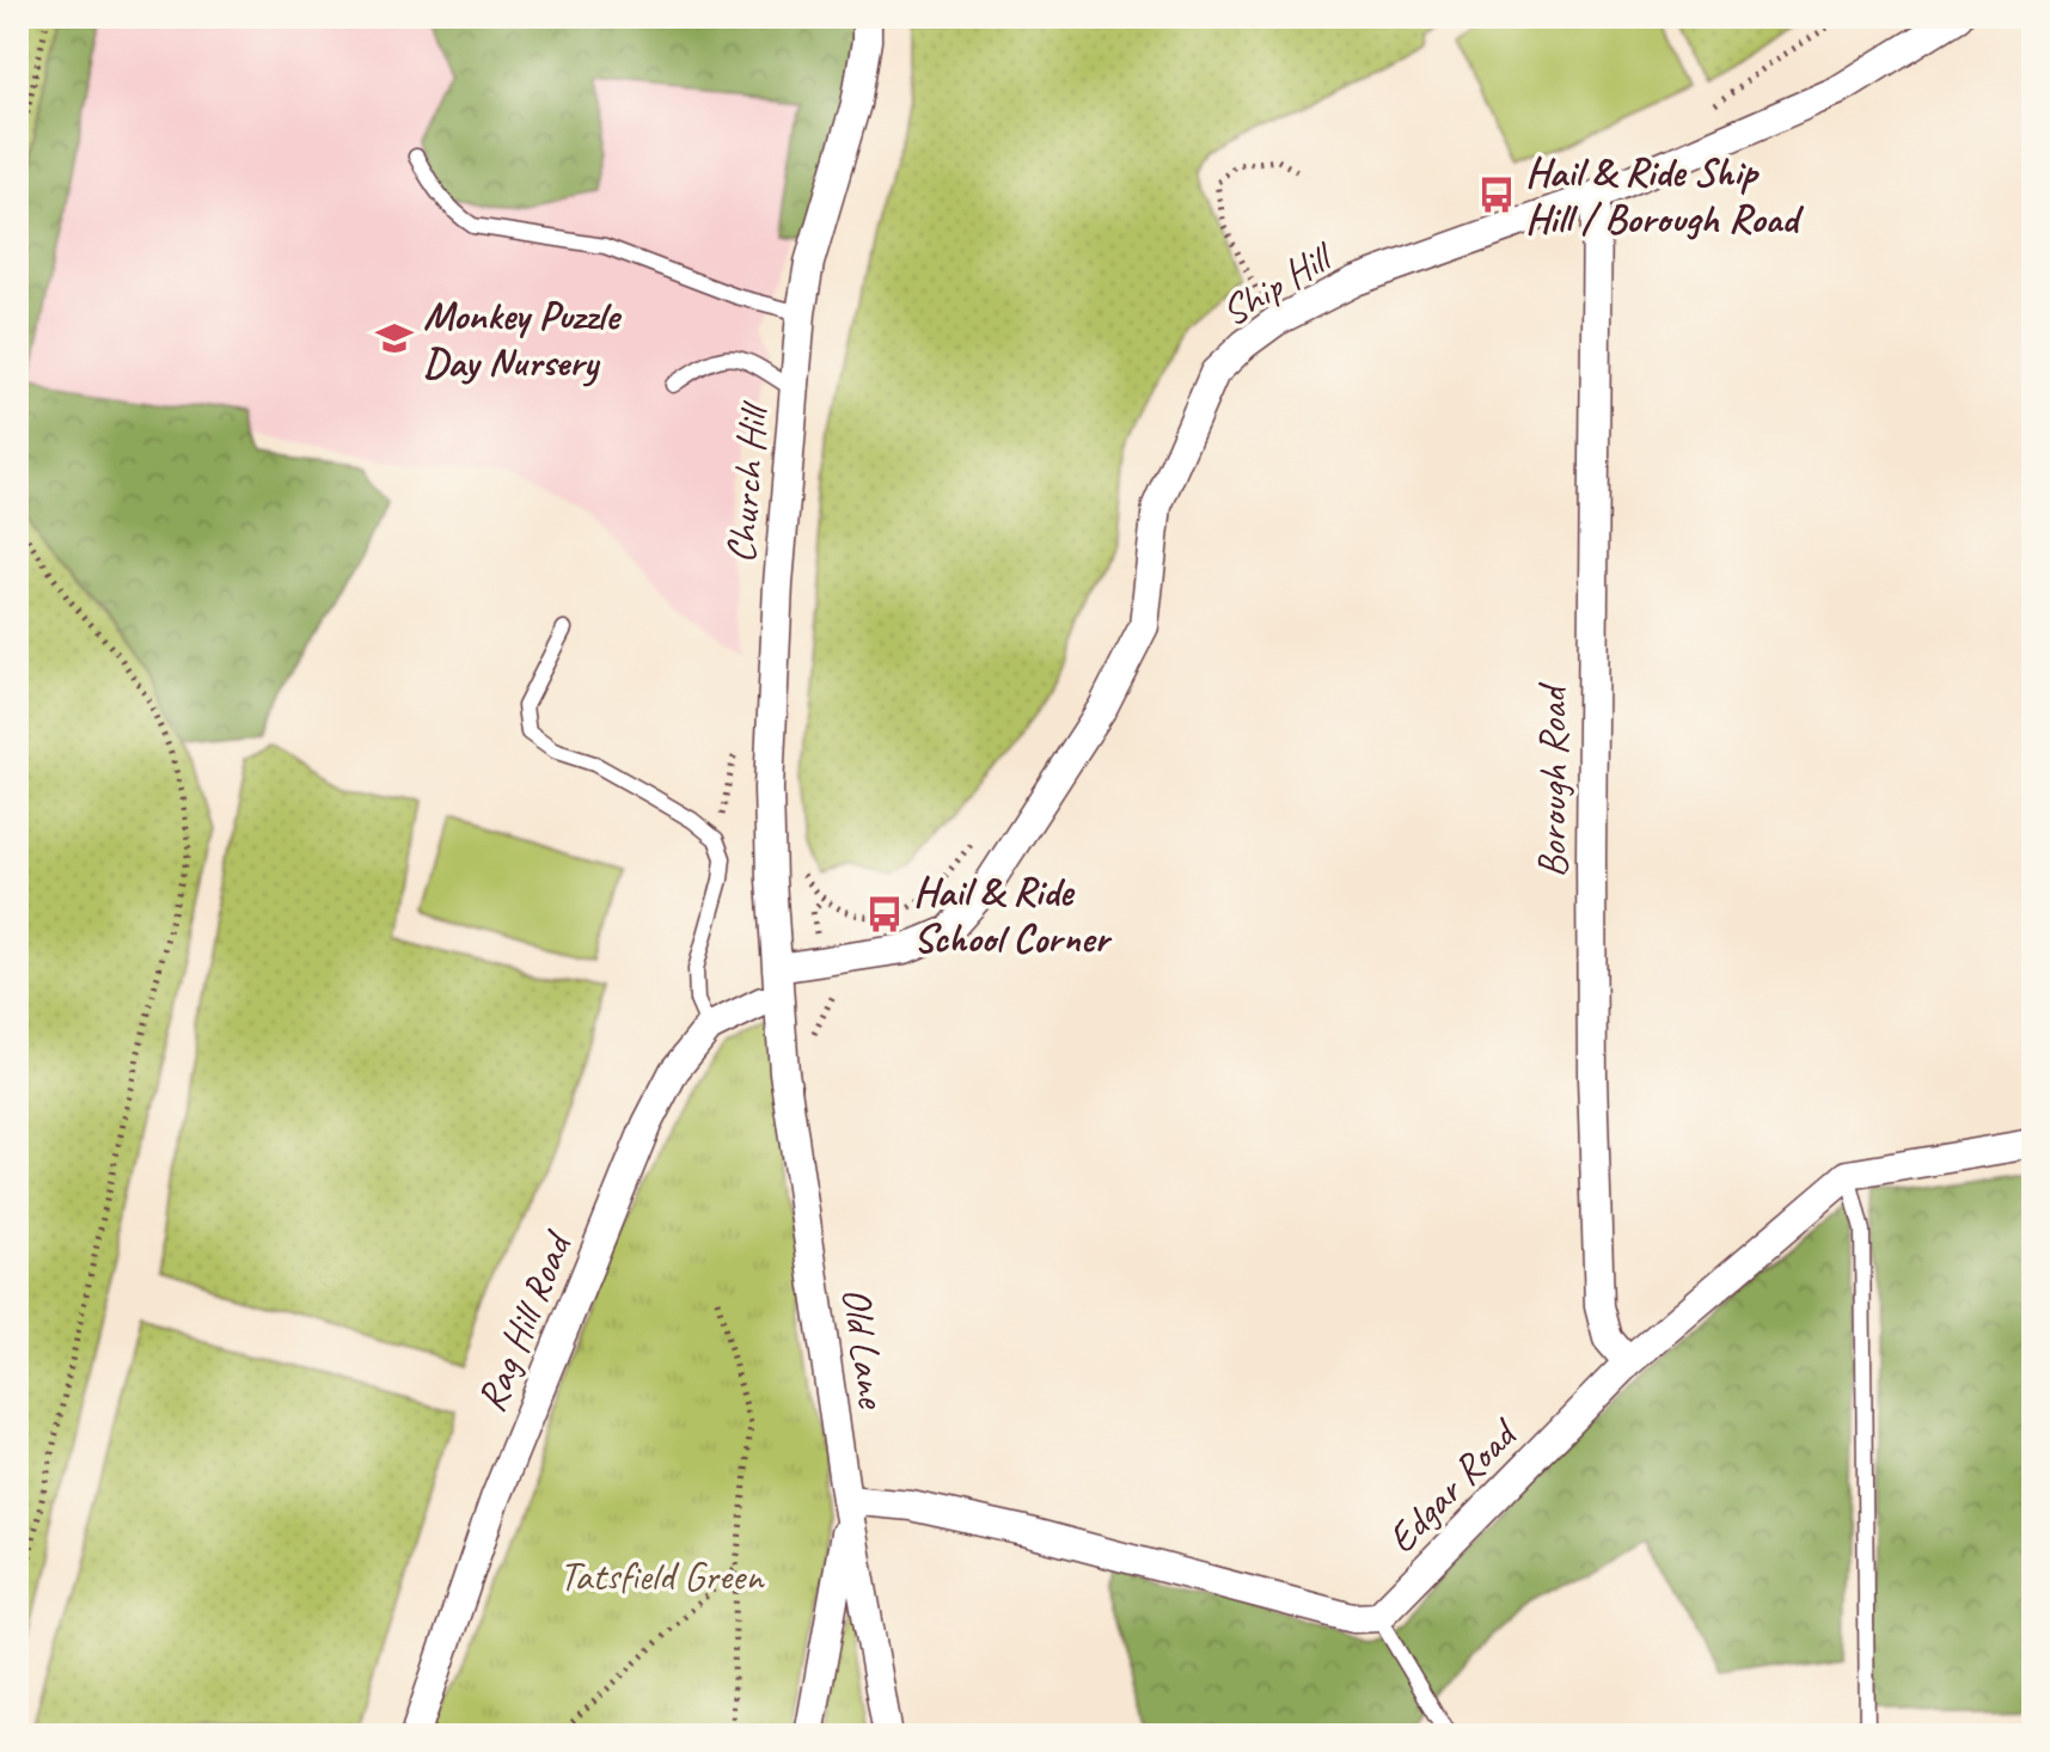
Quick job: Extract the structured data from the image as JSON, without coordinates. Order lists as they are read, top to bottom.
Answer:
{
  "streets": {
    "street": [
      "Ship Hill",
      "Church Hill",
      "Borough Road",
      "Rag Hill Road",
      "Old Lane",
      "Edgar Road"
    ]
  },
  "crossings": [
    ["Ship Hill", "Church Hill"],
    ["Ship Hill", "Borough Road"],
    ["Ship Hill", "Old Lane"],
    ["Church Hill", "Old Lane"],
    ["Borough Road", "Edgar Road"],
    ["Rag Hill Road", "Old Lane"]
  ],
  "parks": ["Tatsfield Green"],
  "places": {
    "bus stop": ["Hail & Ride Ship Hill / Borough Road", "Hail & Ride School Corner"],
    "school or university": ["Monkey Puzzle Day Nursery"]
  }
}
